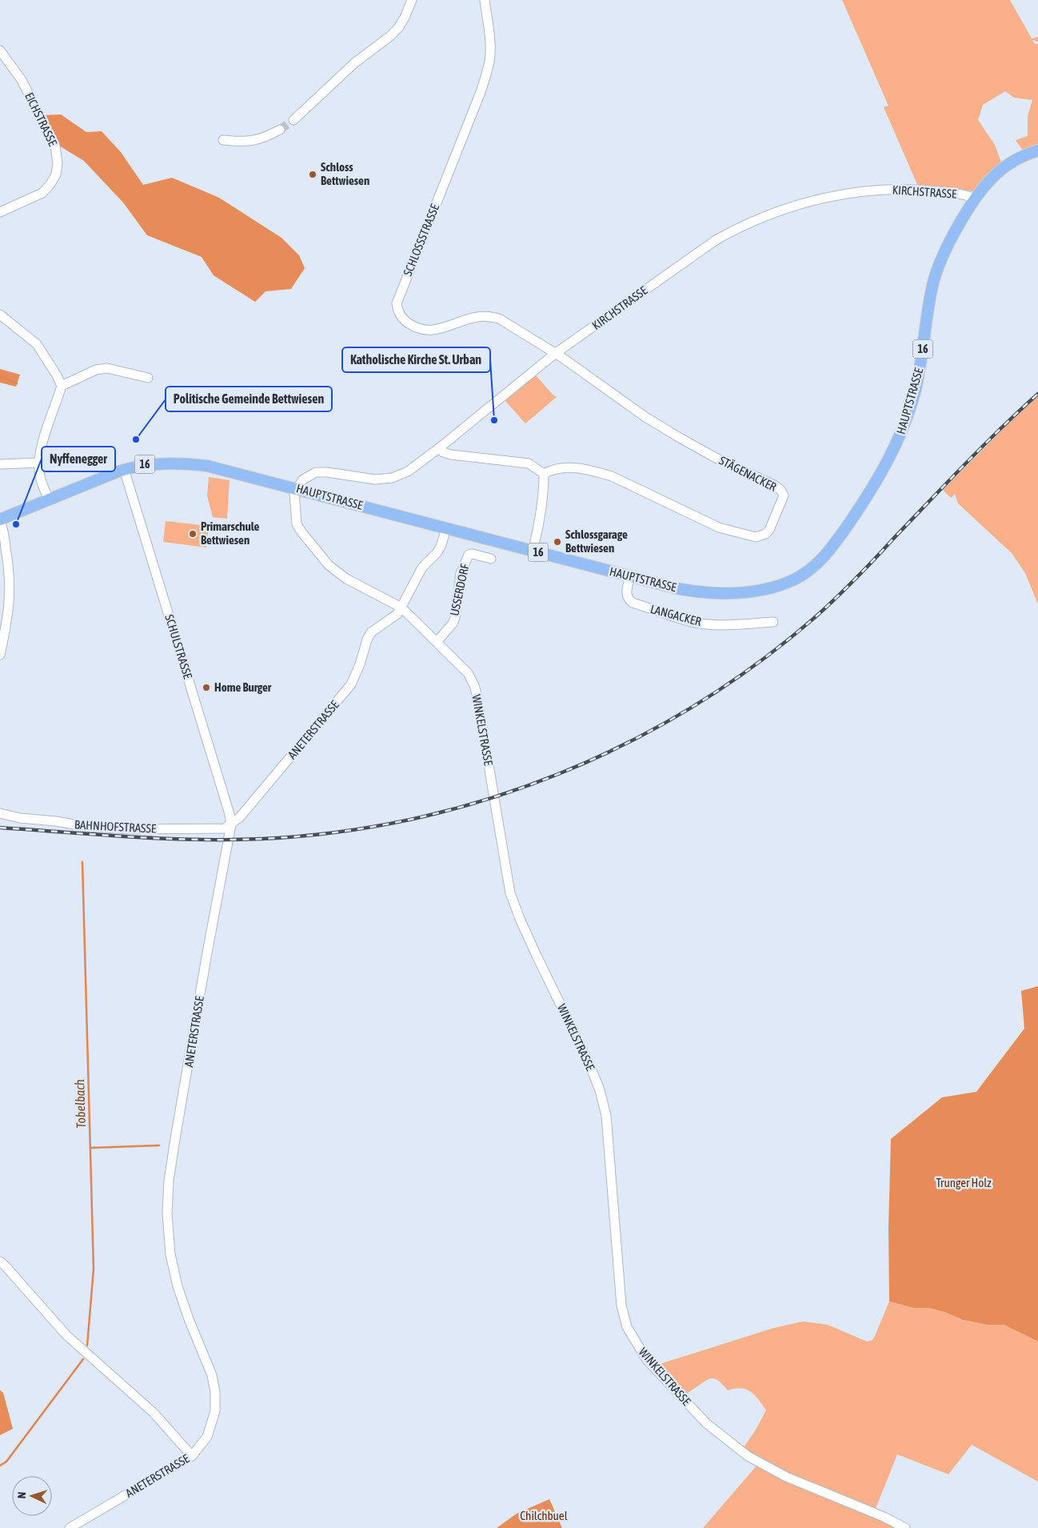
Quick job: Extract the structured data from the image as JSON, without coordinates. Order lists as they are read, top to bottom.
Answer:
{
  "streets": {
    "main road": ["16", "HAUPTSTRASSE"],
    "street": [
      "EICHSTRASSE",
      "KIRCHSTRASSE",
      "SCHLOSSSTRASSE",
      "STÄGENACKER",
      "USSERDORF",
      "LANGACKER",
      "SCHULSTRASSE",
      "ANETERSTRASSE",
      "WINKELSTRASSE",
      "BAHNHOFSTRASSE"
    ]
  },
  "crossings": [
    ["KIRCHSTRASSE", "SCHLOSSSTRASSE"],
    ["KIRCHSTRASSE", "HAUPTSTRASSE"],
    ["KIRCHSTRASSE", "STÄGENACKER"],
    ["KIRCHSTRASSE", "WINKELSTRASSE"],
    ["SCHLOSSSTRASSE", "STÄGENACKER"],
    ["HAUPTSTRASSE", "LANGACKER"],
    ["HAUPTSTRASSE", "SCHULSTRASSE"],
    ["HAUPTSTRASSE", "ANETERSTRASSE"],
    ["HAUPTSTRASSE", "WINKELSTRASSE"],
    ["USSERDORF", "WINKELSTRASSE"],
    ["SCHULSTRASSE", "ANETERSTRASSE"],
    ["SCHULSTRASSE", "BAHNHOFSTRASSE"],
    ["ANETERSTRASSE", "WINKELSTRASSE"],
    ["ANETERSTRASSE", "BAHNHOFSTRASSE"]
  ],
  "water": ["Tobelbach"],
  "parks": ["Trunger Holz", "Chilchbuel"],
  "places": [
    "Schloss Bettwiesen",
    "Katholische Kirche St. Urban",
    "Politische Gemeinde Bettwiesen",
    "Nyffenegger",
    "Primarschule Bettwiesen",
    "Schlossgarage Bettwiesen",
    "Home Burger"
  ],
  "north": "left"
}
